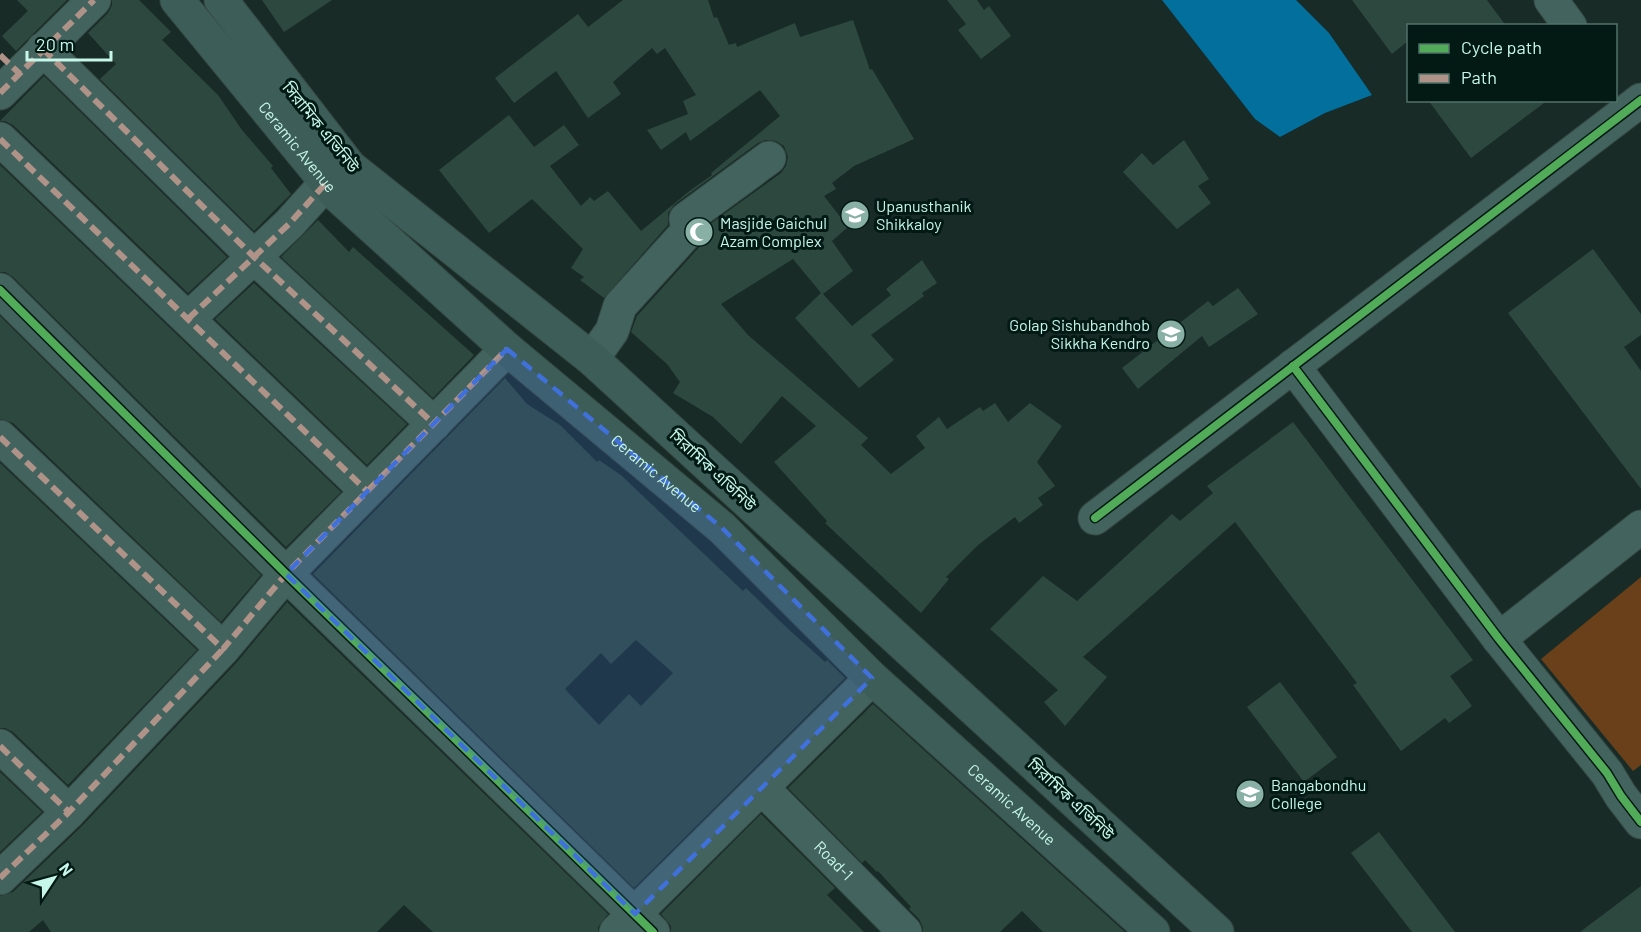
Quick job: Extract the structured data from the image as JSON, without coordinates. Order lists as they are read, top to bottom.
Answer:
{
  "streets": {
    "main road": ["সিরামিক এভিনিউ", "Ceramic Avenue"],
    "street": ["Road-1"]
  },
  "places": {
    "school or university": ["Upanusthanik Shikkaloy", "Golap Sishubandhob Sikkha Kendro", "Bangabondhu College"],
    "mosque": ["Masjide Gaichul Azam Complex"]
  },
  "legend": ["Cycle path", "Path"],
  "scale_bar": "20 m",
  "north": "top right"
}
